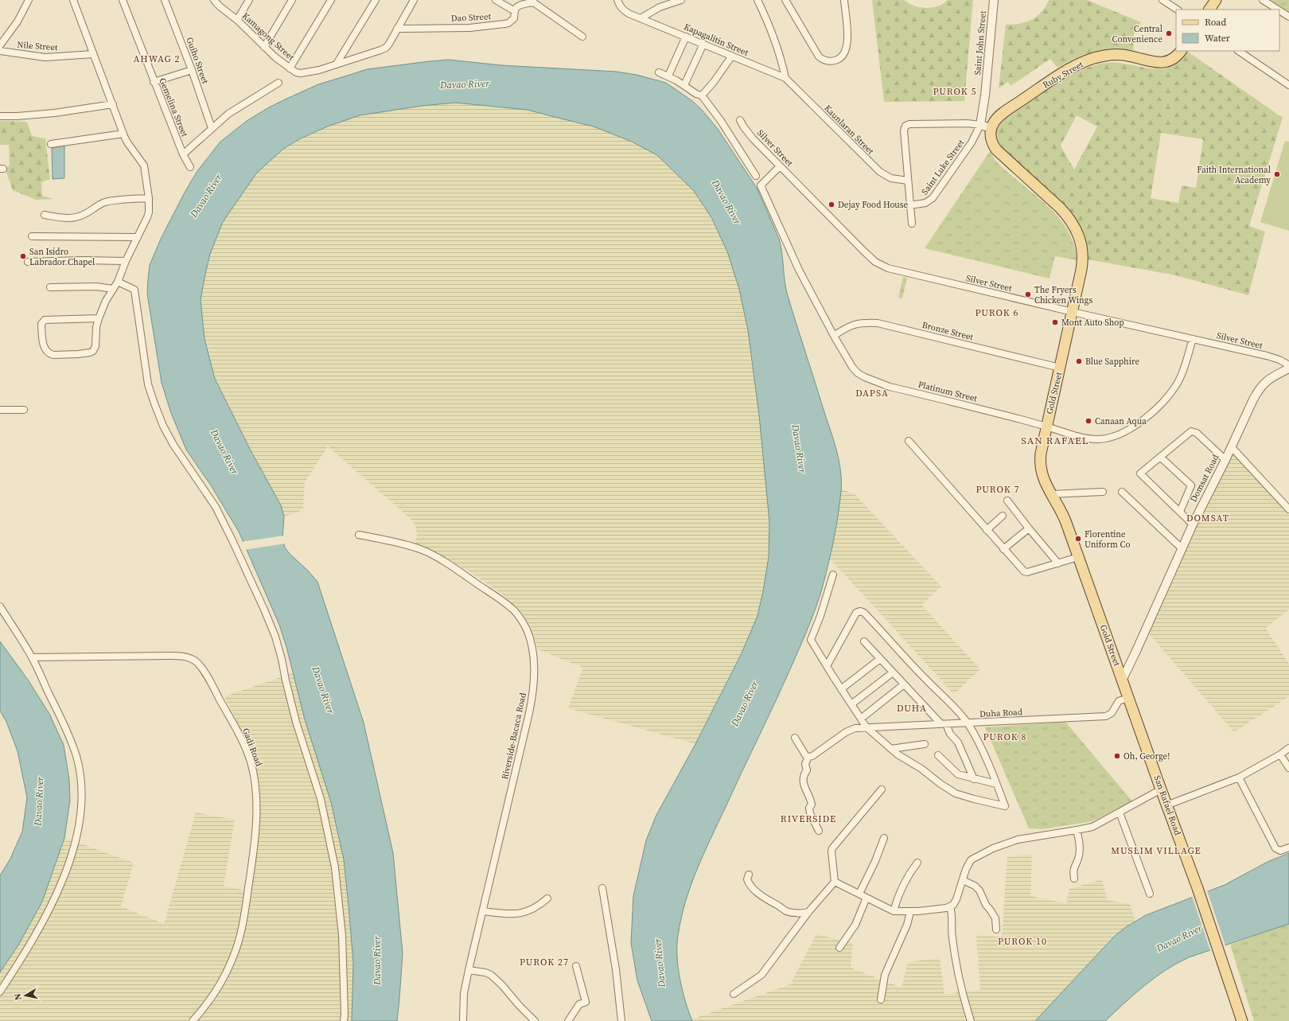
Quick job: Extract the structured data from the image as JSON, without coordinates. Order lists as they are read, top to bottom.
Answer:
{
  "streets": {
    "main road": ["Ruby Street", "Gold Street", "San Rafael Road"],
    "street": [
      "Dao Street",
      "Kamagong Street",
      "Kapagalitin Street",
      "Saint John Street",
      "Nile Street",
      "Guiho Street",
      "Gemelina Street",
      "Kaunlaran Street",
      "Silver Street",
      "Saint Luke Street",
      "Bronze Street",
      "Platinum Street",
      "Domsat Road",
      "Duha Road",
      "Riverside-Bacaca Road",
      "Gadi Road"
    ]
  },
  "crossings": [
    ["Dao Street", "Kamagong Street"],
    ["Kapagalitin Street", "Kaunlaran Street"],
    ["Saint John Street", "Saint Luke Street"],
    ["Ruby Street", "Gold Street"],
    ["Silver Street", "Platinum Street"],
    ["Silver Street", "Gold Street"],
    ["Bronze Street", "Platinum Street"],
    ["Bronze Street", "Gold Street"],
    ["Platinum Street", "Gold Street"],
    ["Gold Street", "Domsat Road"],
    ["Gold Street", "San Rafael Road"],
    ["Domsat Road", "San Rafael Road"],
    ["Duha Road", "San Rafael Road"]
  ],
  "districts": [
    "AHWAG 2",
    "PUROK 5",
    "PUROK 6",
    "DAPSA",
    "SAN RAFAEL",
    "PUROK 7",
    "DOMSAT",
    "DUHA",
    "PUROK 8",
    "RIVERSIDE",
    "MUSLIM VILLAGE",
    "PUROK 10",
    "PUROK 27"
  ],
  "water": ["Davao River"],
  "places": [
    "Central Convenience",
    "Faith International Academy",
    "Dejay Food House",
    "San Isidro Labrador Chapel",
    "The Fryers Chicken Wings",
    "Mont Auto Shop",
    "Blue Sapphire",
    "Canaan Aqua",
    "Florentine Uniform Co",
    "Oh, George!"
  ],
  "legend": ["Road", "Water"],
  "north": "left"
}
